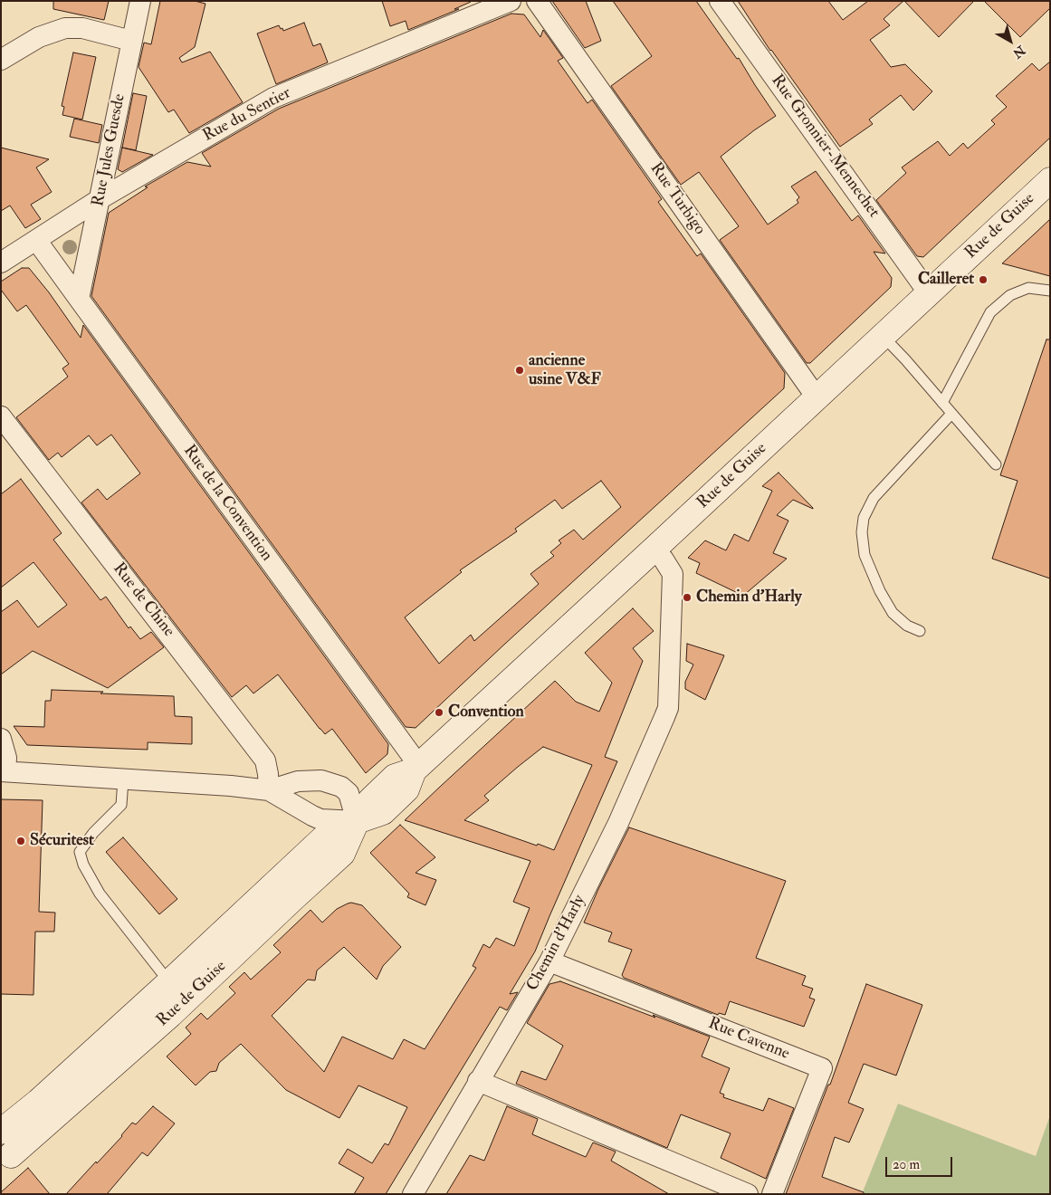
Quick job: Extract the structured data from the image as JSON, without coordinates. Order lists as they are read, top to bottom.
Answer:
{
  "streets": {
    "main road": ["Rue de Guise"],
    "street": [
      "Rue du Sentier",
      "Rue Gronnier-Mennechet",
      "Rue Jules Guesde",
      "Rue Turbigo",
      "Rue de la Convention",
      "Rue de Chine",
      "Chemin d'Harly",
      "Rue Cavenne"
    ]
  },
  "crossings": [
    ["Rue du Sentier", "Rue Jules Guesde"],
    ["Rue du Sentier", "Rue de la Convention"],
    ["Rue Gronnier-Mennechet", "Rue de Guise"],
    ["Rue Jules Guesde", "Rue de la Convention"],
    ["Rue Turbigo", "Rue de Guise"],
    ["Rue de Guise", "Rue de la Convention"],
    ["Rue de Guise", "Chemin d'Harly"],
    ["Chemin d'Harly", "Rue Cavenne"]
  ],
  "places": [
    "Cailleret",
    "ancienne usine V&F",
    "Chemin d'Harly",
    "Convention",
    "Sécuritest"
  ],
  "scale_bar": "20 m",
  "north": "bottom right"
}
